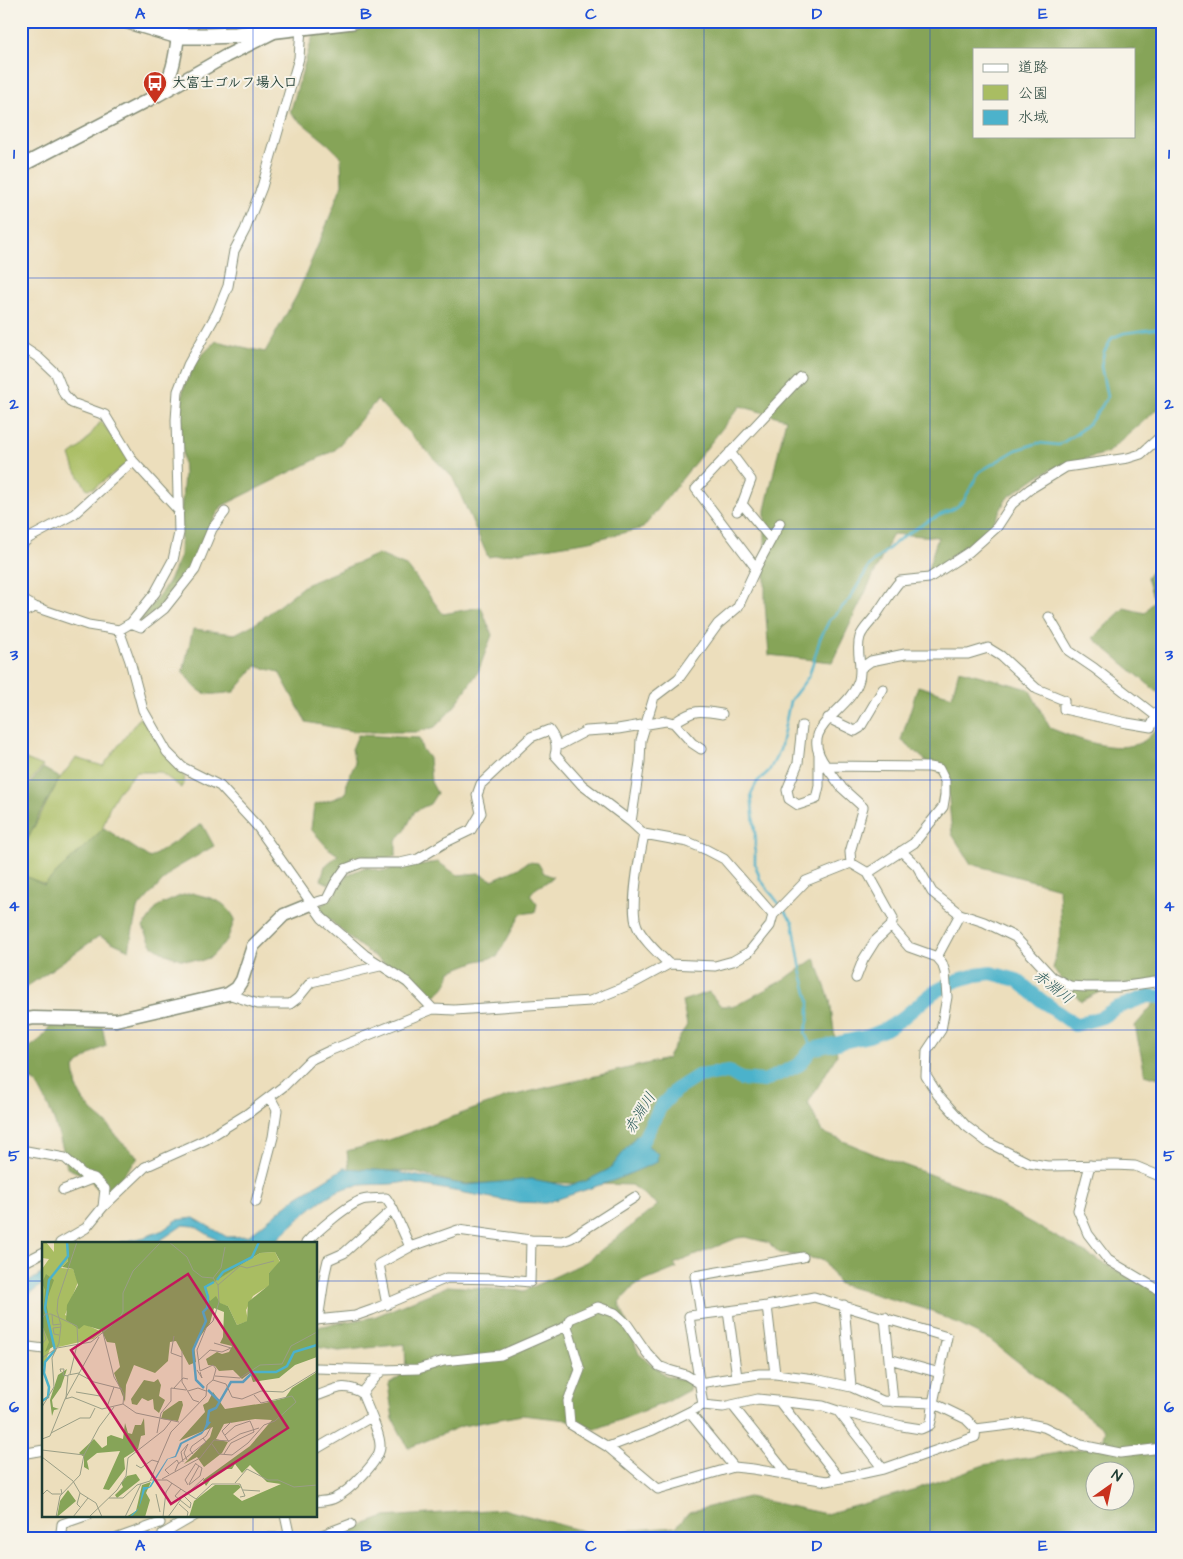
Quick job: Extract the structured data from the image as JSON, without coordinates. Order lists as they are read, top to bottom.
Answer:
{
  "water": ["赤淵川"],
  "places": {
    "bus stop": ["大富士ゴルフ場入口"]
  },
  "legend": ["道路", "公園", "水域"],
  "north": "top right",
  "grid": {
    "columns": [
      "A",
      "B",
      "C",
      "D",
      "E"
    ],
    "rows": [
      "1",
      "2",
      "3",
      "4",
      "5",
      "6"
    ]
  }
}
